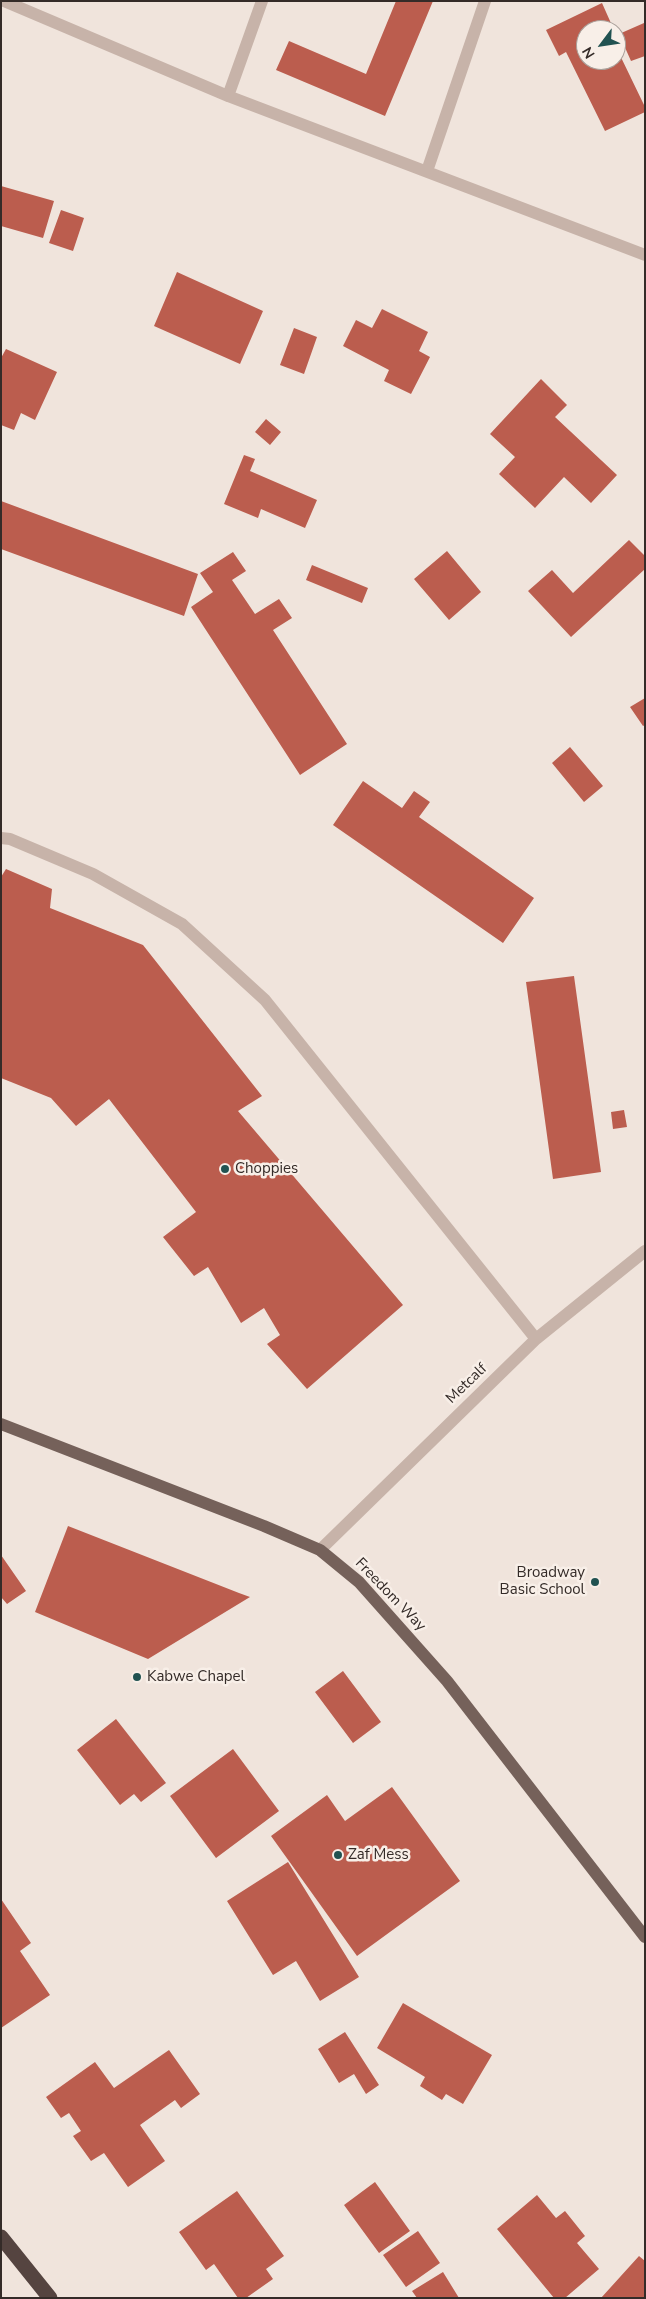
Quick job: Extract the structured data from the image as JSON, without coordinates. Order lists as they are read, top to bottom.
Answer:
{
  "streets": {
    "main road": ["Freedom Way"],
    "street": ["Metcalf"]
  },
  "crossings": [
    ["Metcalf", "Freedom Way"]
  ],
  "places": [
    "Choppies",
    "Broadway Basic School",
    "Kabwe Chapel",
    "Zaf Mess"
  ],
  "north": "bottom left"
}
